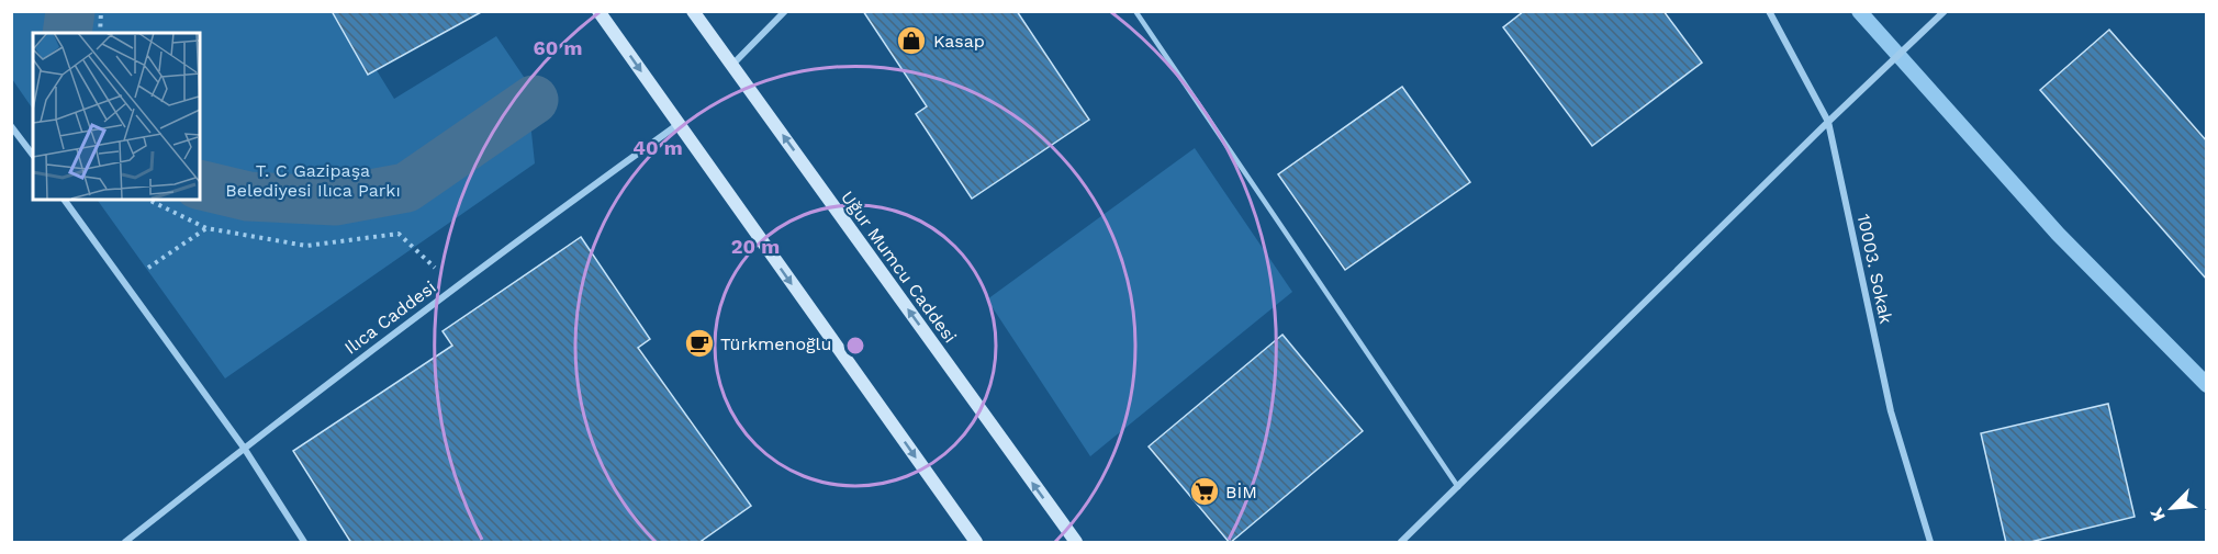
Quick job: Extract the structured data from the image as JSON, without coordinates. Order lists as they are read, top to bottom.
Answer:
{
  "streets": {
    "main road": ["Uğur Mumcu Caddesi"],
    "street": ["10003. Sokak", "Ilıca Caddesi"]
  },
  "parks": ["T. C Gazipaşa Belediyesi Ilıca Parkı"],
  "places": {
    "shop": ["Kasap"],
    "cafe": ["Türkmenoğlu"],
    "supermarket": ["BİM"]
  },
  "north": "bottom left",
  "rings": ["60 m", "40 m", "20 m"]
}
